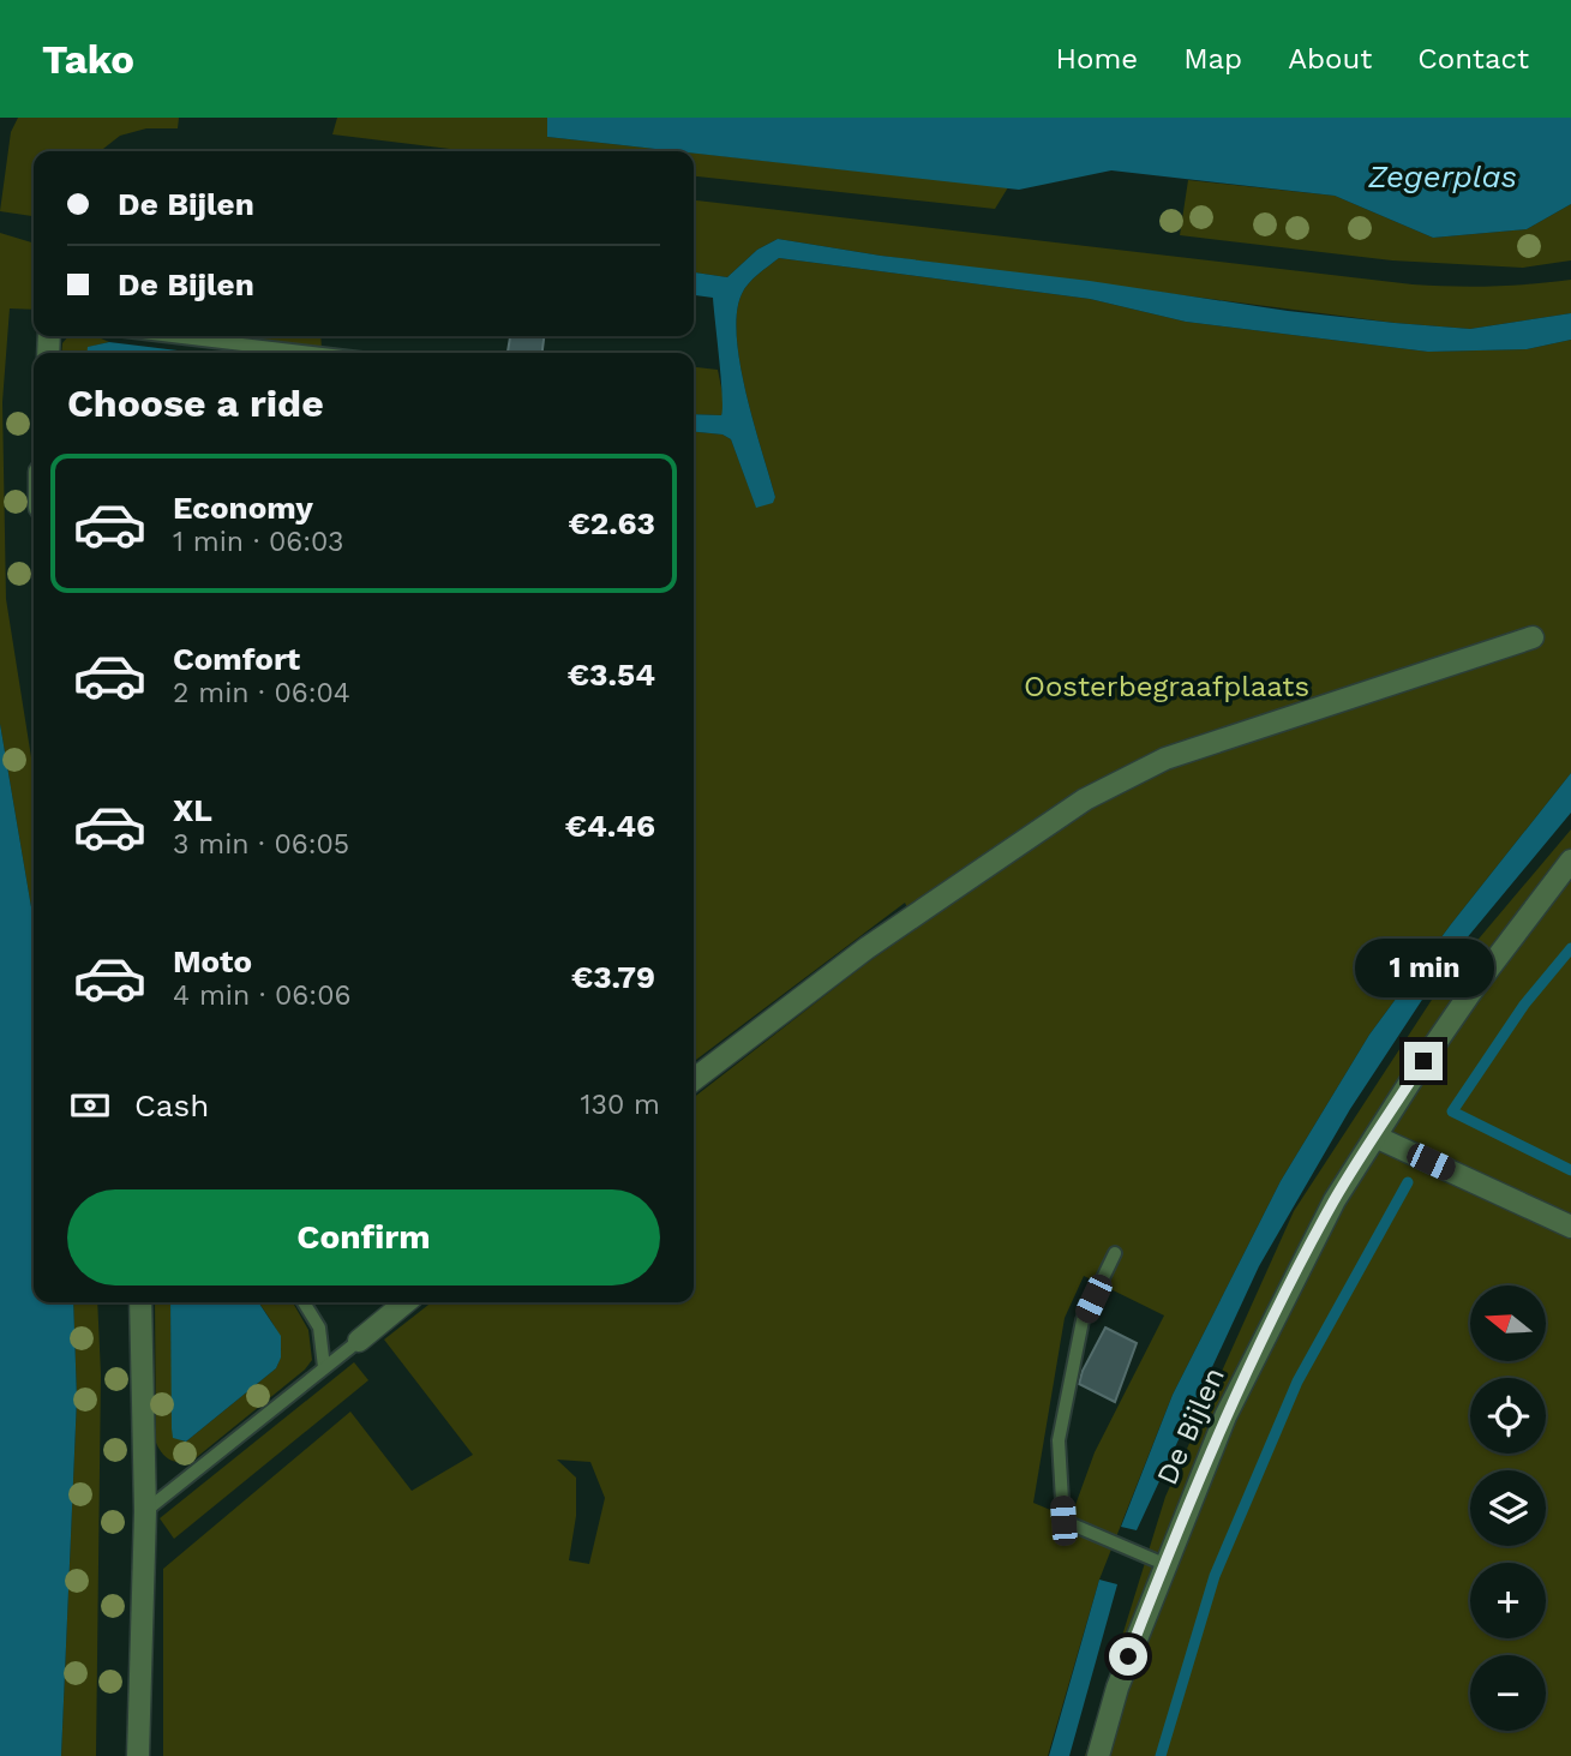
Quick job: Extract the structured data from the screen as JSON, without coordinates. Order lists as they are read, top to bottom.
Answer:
{
  "streets": {
    "street": ["De Bijlen"]
  },
  "water": ["Zegerplas"],
  "parks": ["Oosterbegraafplaats"],
  "north": "left",
  "page": {
    "header": "Tako",
    "nav": [
      "Home",
      "Map",
      "About",
      "Contact"
    ],
    "banner": ["De Bijlen", "De Bijlen"],
    "heading": "Choose a ride",
    "list": [
      {
        "name": "Economy",
        "note": "1 min · 06:03",
        "value": "€2.63"
      },
      {
        "name": "Comfort",
        "note": "2 min · 06:04",
        "value": "€3.54"
      },
      {
        "name": "XL",
        "note": "3 min · 06:05",
        "value": "€4.46"
      },
      {
        "name": "Moto",
        "note": "4 min · 06:06",
        "value": "€3.79"
      }
    ],
    "bubble": "1 min",
    "pay": ["Cash", "130 m"],
    "buttons": "Confirm",
    "map_buttons": ["+", "−"]
  }
}
